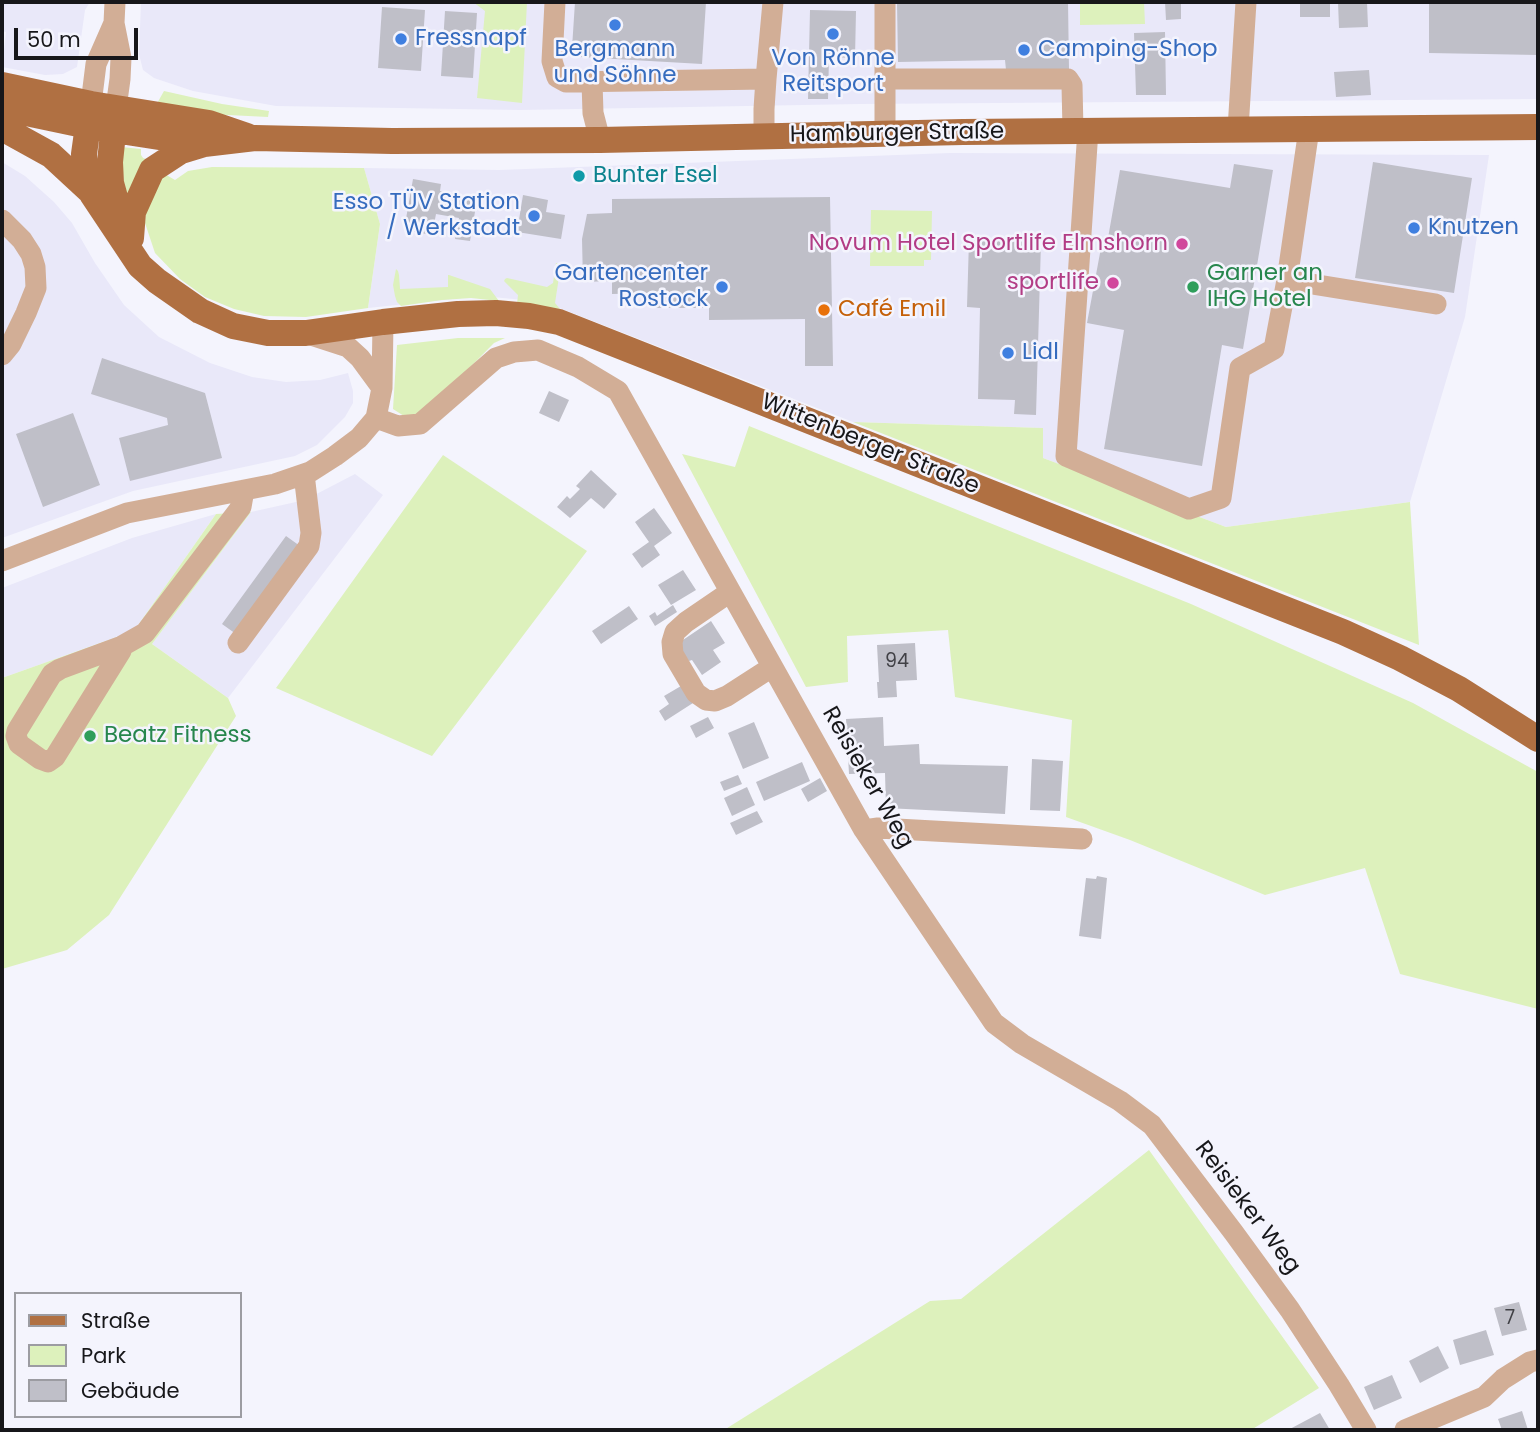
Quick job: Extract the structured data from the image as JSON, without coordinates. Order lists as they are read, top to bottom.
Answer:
{
  "streets": {
    "main road": ["Hamburger Straße", "Wittenberger Straße"],
    "street": ["Reisieker Weg"]
  },
  "crossings": [
    ["Hamburger Straße", "Wittenberger Straße"]
  ],
  "places": [
    "Bergmann und Söhne",
    "Von Rönne Reitsport",
    "Fressnapf",
    "Camping-Shop",
    "Bunter Esel",
    "Esso TÜV Station / Werkstadt",
    "Knutzen",
    "Novum Hotel Sportlife Elmshorn",
    "sportlife",
    "Gartencenter Rostock",
    "Garner an IHG Hotel",
    "Café Emil",
    "Lidl",
    "Beatz Fitness"
  ],
  "house_numbers": ["94", "7"],
  "legend": ["Straße", "Park", "Gebäude"],
  "scale_bar": "50 m"
}
